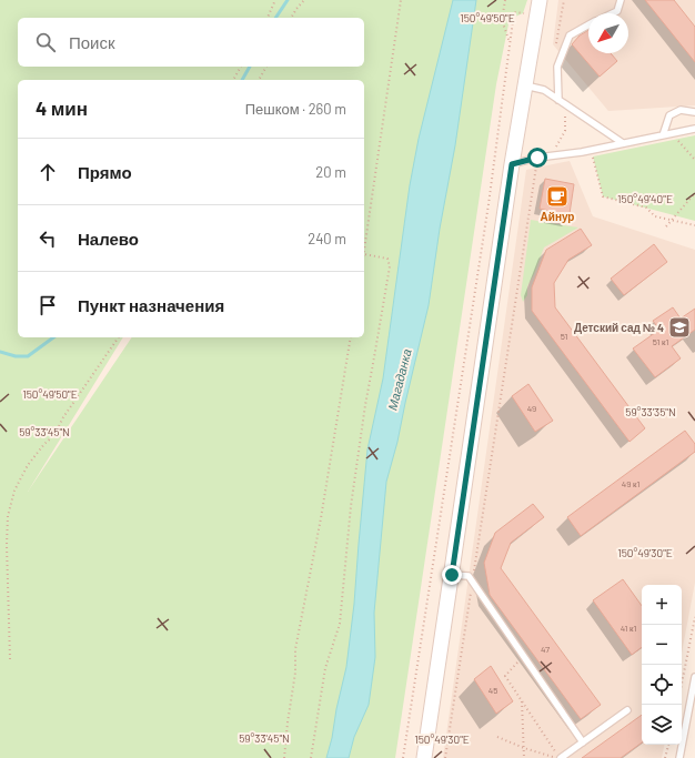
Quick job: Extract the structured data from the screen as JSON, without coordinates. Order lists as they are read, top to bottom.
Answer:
{
  "water": ["Магаданка"],
  "places": {
    "cafe": ["Айнур"],
    "school or university": ["Детский сад № 4"]
  },
  "house_numbers": [
    "51",
    "51 к1",
    "49",
    "49 к1",
    "41 к1",
    "47",
    "45"
  ],
  "north": "bottom left",
  "page": {
    "search": "Поиск",
    "heading": ["4 мин", "Пешком · 260 m"],
    "list": [
      ["Прямо", "20 m"],
      ["Налево", "240 m"],
      "Пункт назначения"
    ],
    "map_buttons": ["+", "−"]
  },
  "coordinates": [
    "150°49'50\"E",
    "150°49'40\"E",
    "59°33'35\"N",
    "59°33'45\"N",
    "150°49'30\"E"
  ]
}
